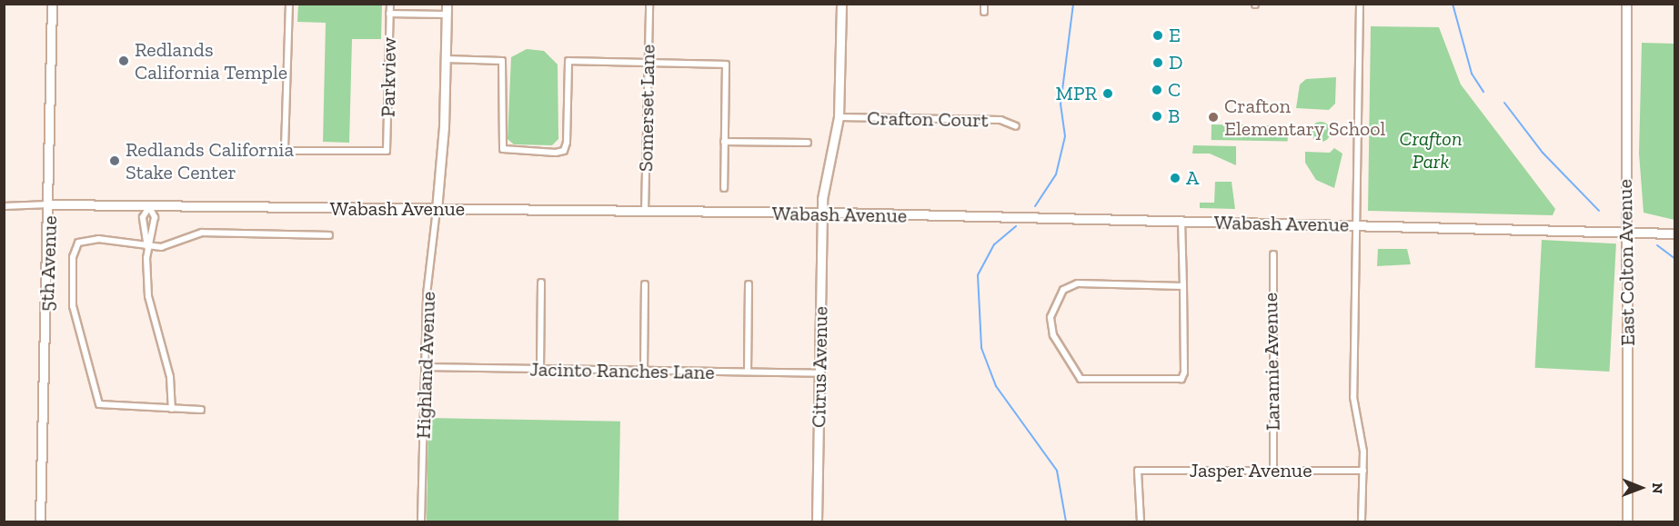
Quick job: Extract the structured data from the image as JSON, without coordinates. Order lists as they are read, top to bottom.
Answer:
{
  "streets": {
    "street": [
      "Parkview",
      "Somerset Lane",
      "Crafton Court",
      "Wabash Avenue",
      "East Colton Avenue",
      "5th Avenue",
      "Laramie Avenue",
      "Highland Avenue",
      "Citrus Avenue",
      "Jacinto Ranches Lane",
      "Jasper Avenue"
    ]
  },
  "crossings": [
    ["Somerset Lane", "Wabash Avenue"],
    ["Crafton Court", "Citrus Avenue"],
    ["Wabash Avenue", "East Colton Avenue"],
    ["Wabash Avenue", "5th Avenue"],
    ["Wabash Avenue", "Highland Avenue"],
    ["Wabash Avenue", "Citrus Avenue"],
    ["Laramie Avenue", "Jasper Avenue"],
    ["Highland Avenue", "Jacinto Ranches Lane"],
    ["Citrus Avenue", "Jacinto Ranches Lane"]
  ],
  "parks": ["Crafton Park"],
  "places": [
    "E",
    "Redlands California Temple",
    "D",
    "C",
    "MPR",
    "B",
    "Crafton Elementary School",
    "Redlands California Stake Center",
    "A"
  ],
  "north": "right"
}
